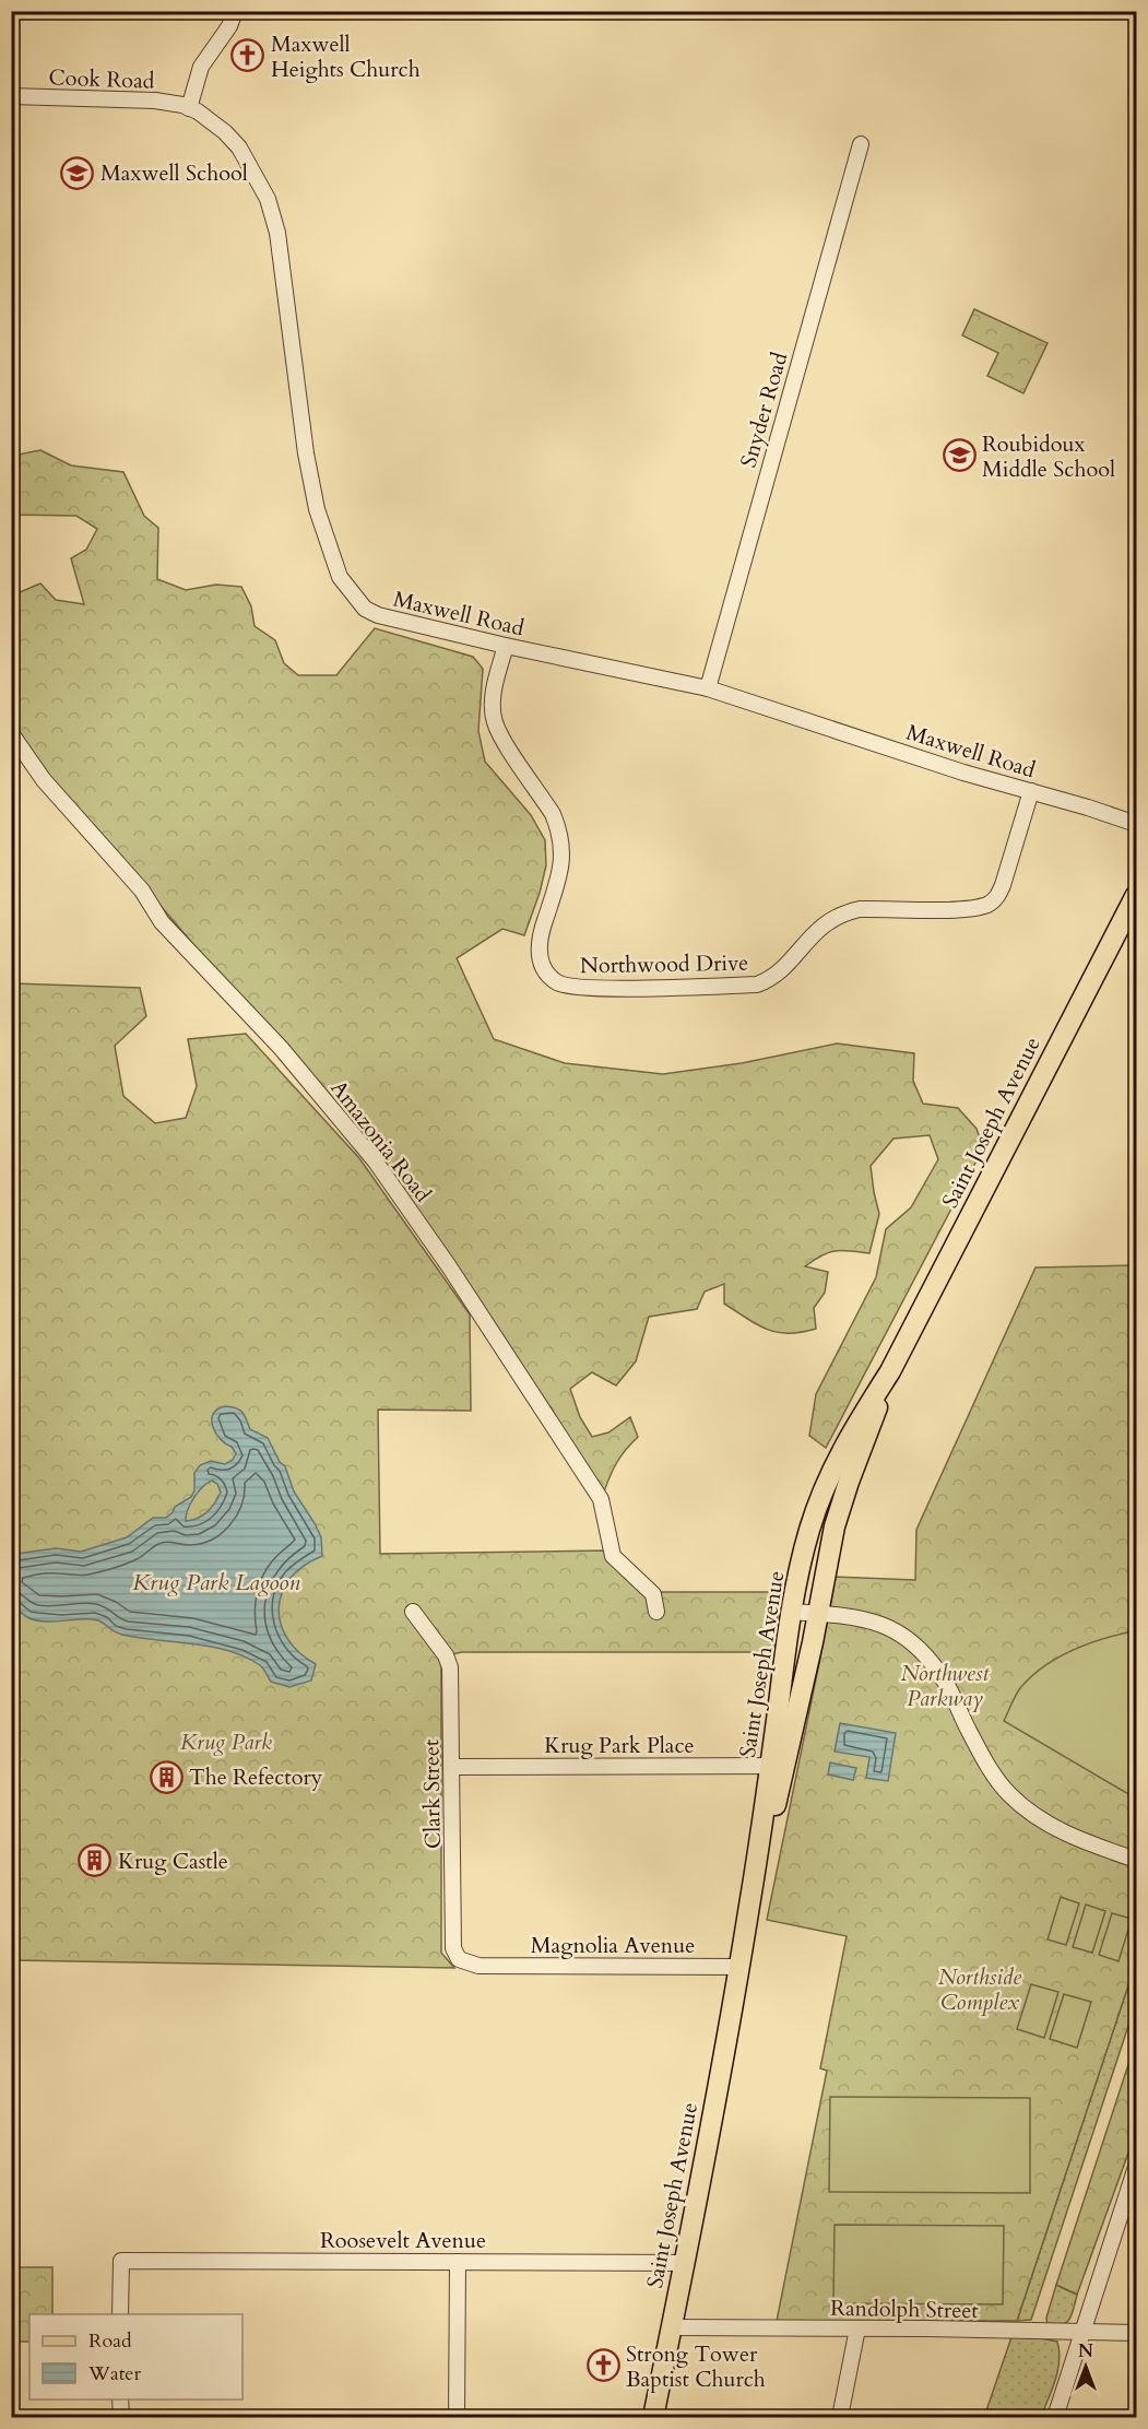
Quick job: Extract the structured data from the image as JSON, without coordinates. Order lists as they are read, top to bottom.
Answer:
{
  "streets": {
    "main road": ["Saint Joseph Avenue"],
    "street": [
      "Cook Road",
      "Snyder Road",
      "Maxwell Road",
      "Northwood Drive",
      "Amazonia Road",
      "Krug Park Place",
      "Clark Street",
      "Magnolia Avenue",
      "Roosevelt Avenue",
      "Randolph Street"
    ]
  },
  "crossings": [
    ["Cook Road", "Maxwell Road"],
    ["Snyder Road", "Maxwell Road"],
    ["Maxwell Road", "Northwood Drive"],
    ["Saint Joseph Avenue", "Krug Park Place"],
    ["Saint Joseph Avenue", "Magnolia Avenue"],
    ["Saint Joseph Avenue", "Roosevelt Avenue"],
    ["Saint Joseph Avenue", "Randolph Street"],
    ["Krug Park Place", "Clark Street"],
    ["Clark Street", "Magnolia Avenue"]
  ],
  "water": ["Krug Park Lagoon"],
  "parks": ["Northwest Parkway", "Krug Park", "Northside Complex"],
  "places": {
    "church": ["Maxwell Heights Church", "Strong Tower Baptist Church"],
    "school or university": ["Maxwell School", "Roubidoux Middle School"],
    "building": ["The Refectory", "Krug Castle"]
  },
  "legend": ["Road", "Water"],
  "north": "top"
}
